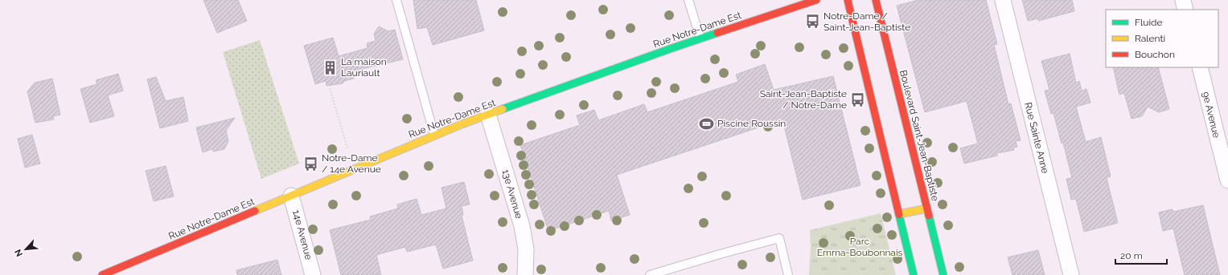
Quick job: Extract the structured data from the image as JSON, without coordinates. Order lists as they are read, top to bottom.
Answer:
{
  "streets": {
    "main road": ["Rue Notre-Dame Est", "Boulevard Saint-Jean-Baptiste"],
    "street": [
      "9e Avenue",
      "Rue Sainte Anne",
      "13e Avenue",
      "14e Avenue"
    ]
  },
  "crossings": [
    ["Rue Notre-Dame Est", "13e Avenue"],
    ["Rue Notre-Dame Est", "14e Avenue"]
  ],
  "parks": ["Parc Emma-Boubonnais"],
  "places": {
    "bus stop": ["Notre-Dame / Saint-Jean-Baptiste", "Saint-Jean-Baptiste / Notre-Dame", "Notre-Dame / 14e Avenue"],
    "building": ["La maison Lauriault"],
    "sports": ["Piscine Roussin"]
  },
  "legend": ["Fluide", "Ralenti", "Bouchon"],
  "scale_bar": "20 m",
  "north": "bottom left"
}
